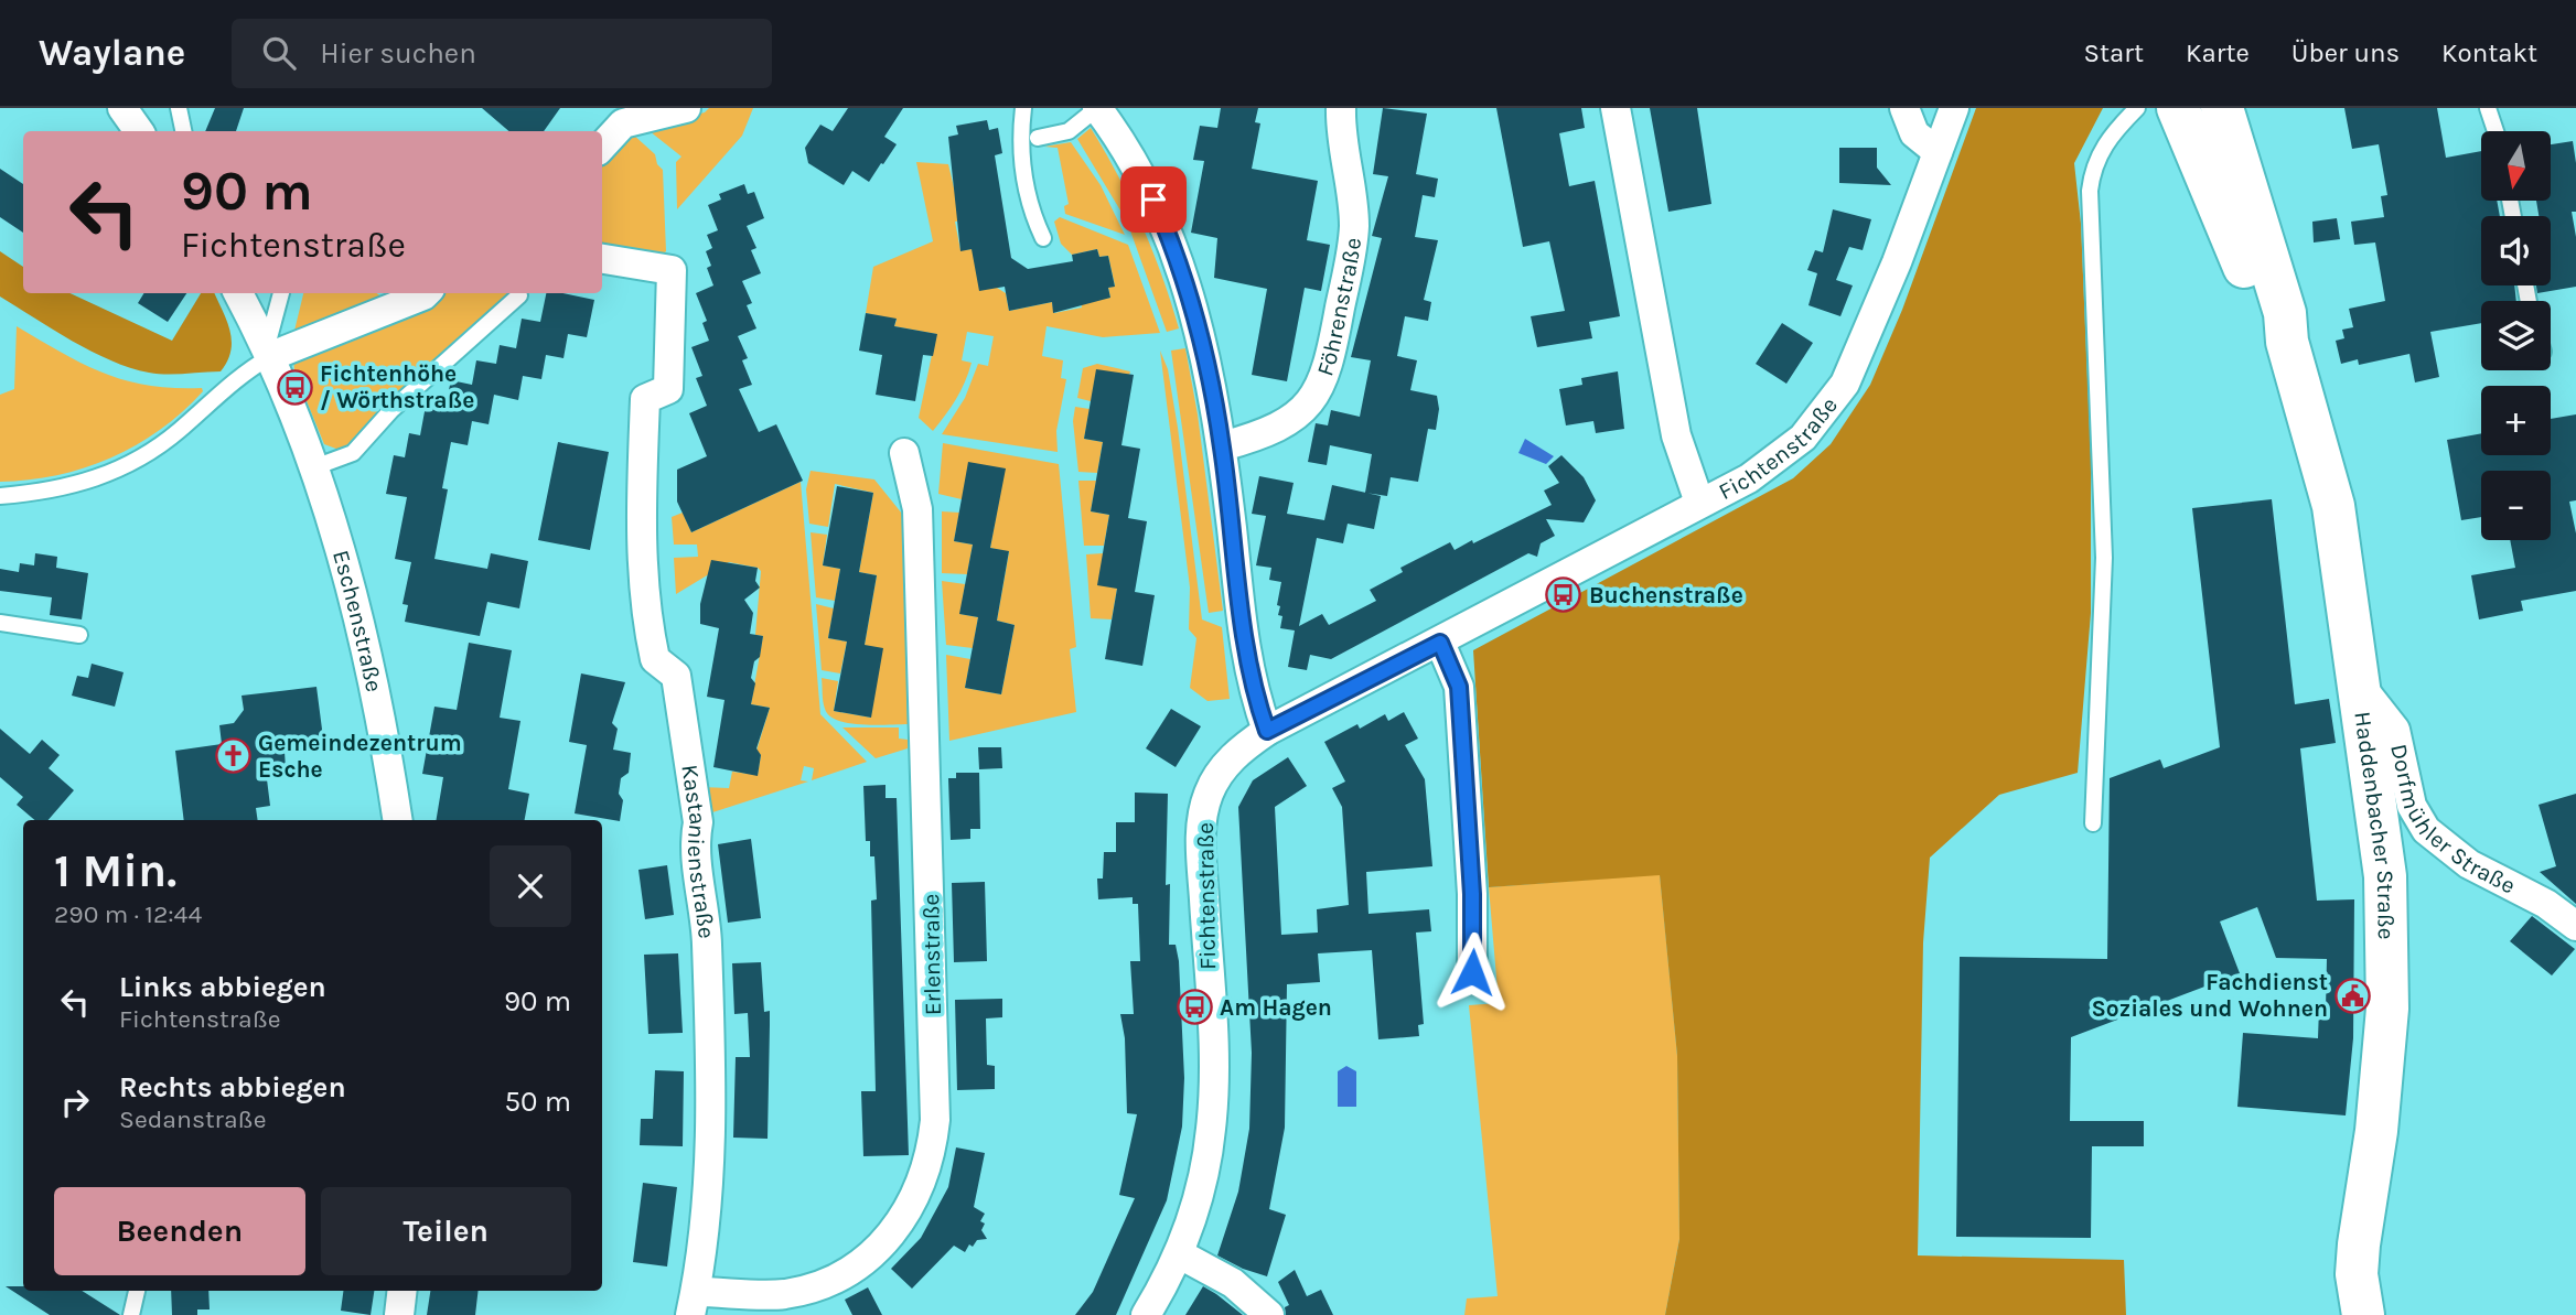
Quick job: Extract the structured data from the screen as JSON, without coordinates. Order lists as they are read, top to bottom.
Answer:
{
  "streets": {
    "main road": ["Haddenbacher Straße"],
    "street": [
      "Föhrenstraße",
      "Fichtenstraße",
      "Eschenstraße",
      "Dorfmühler Straße",
      "Kastanienstraße",
      "Erlenstraße"
    ]
  },
  "crossings": [
    ["Dorfmühler Straße", "Haddenbacher Straße"],
    ["Kastanienstraße", "Erlenstraße"]
  ],
  "places": {
    "bus stop": ["Fichtenhöhe / Wörthstraße", "Buchenstraße", "Am Hagen"],
    "church": ["Gemeindezentrum Esche"],
    "public building": ["Fachdienst Soziales und Wohnen"]
  },
  "north": "bottom",
  "page": {
    "header": "Waylane",
    "search": "Hier suchen",
    "nav": [
      "Start",
      "Karte",
      "Über uns",
      "Kontakt"
    ],
    "map_buttons": ["+", "−"],
    "turn": ["90 m", "Fichtenstraße"],
    "heading": ["1 Min.", "290 m · 12:44"],
    "list": [
      {
        "name": "Links abbiegen",
        "note": "Fichtenstraße",
        "value": "90 m"
      },
      {
        "name": "Rechts abbiegen",
        "note": "Sedanstraße",
        "value": "50 m"
      }
    ],
    "buttons": ["Beenden", "Teilen"]
  }
}
